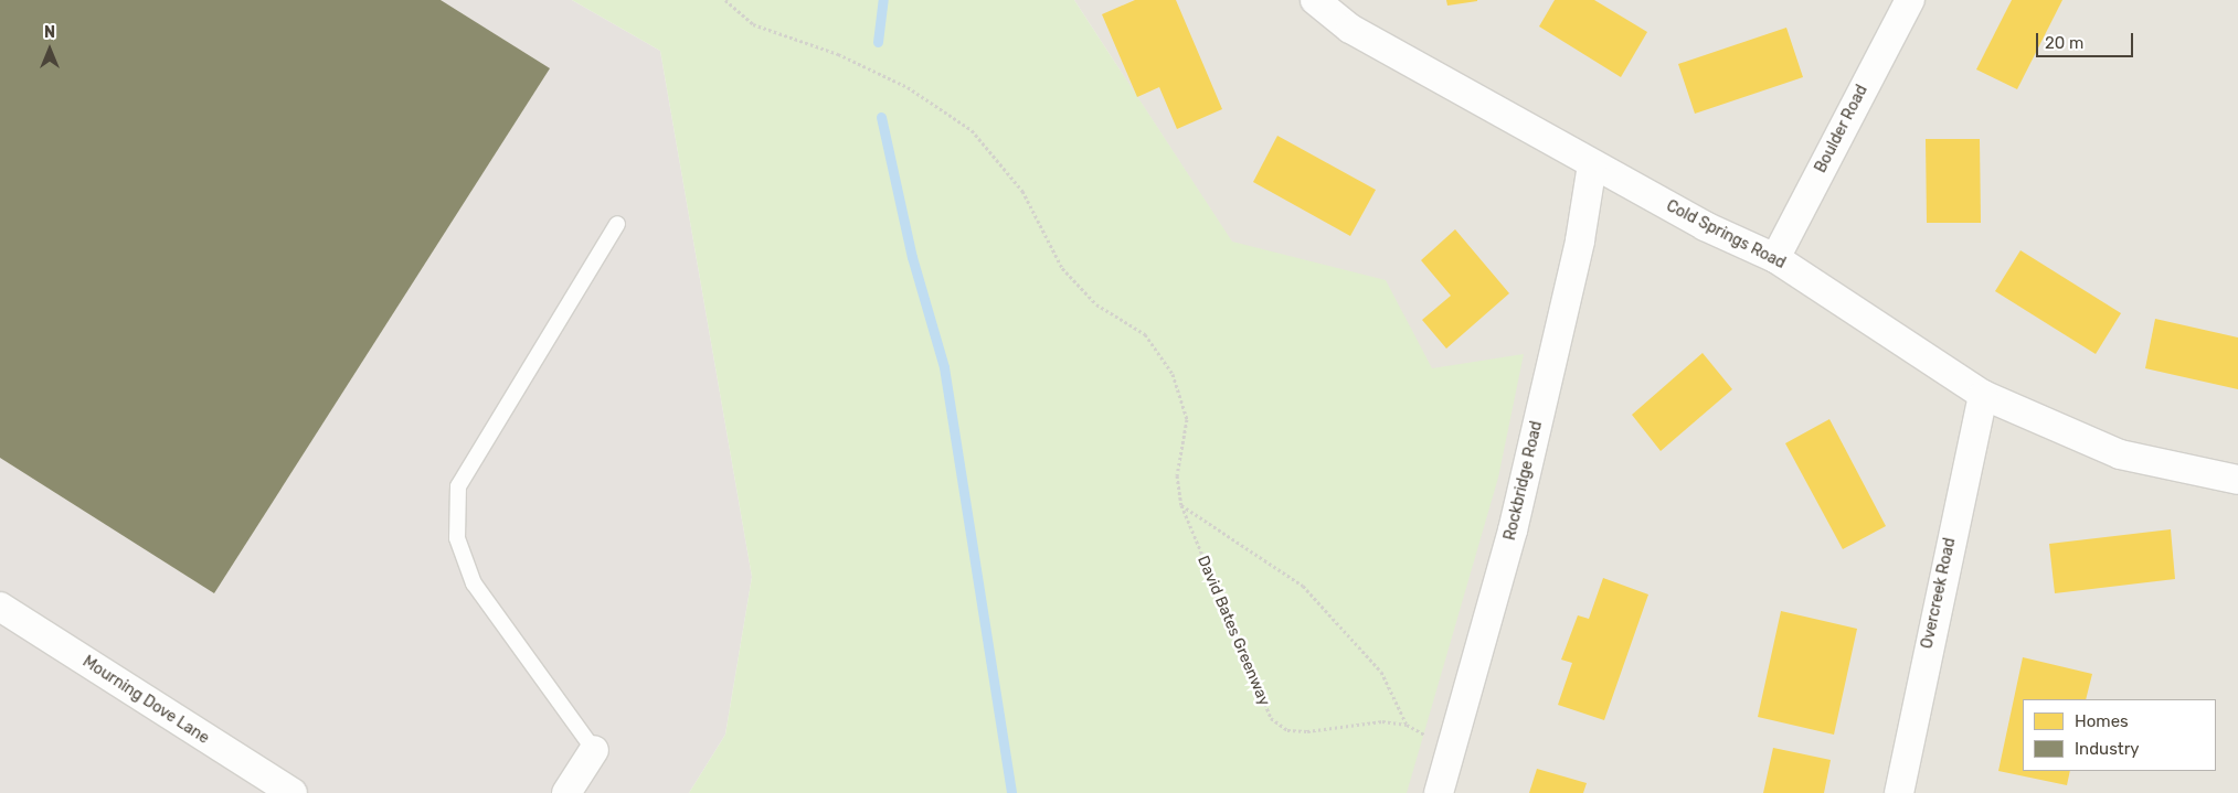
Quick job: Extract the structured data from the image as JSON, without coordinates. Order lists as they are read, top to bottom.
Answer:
{
  "streets": {
    "street": [
      "Boulder Road",
      "Cold Springs Road",
      "Rockbridge Road",
      "Overcreek Road",
      "Mourning Dove Lane"
    ],
    "path": ["David Bates Greenway"]
  },
  "crossings": [
    ["Boulder Road", "Cold Springs Road"],
    ["Cold Springs Road", "Rockbridge Road"],
    ["Cold Springs Road", "Overcreek Road"],
    ["Rockbridge Road", "David Bates Greenway"]
  ],
  "legend": ["Homes", "Industry"],
  "scale_bar": "20 m",
  "north": "top"
}
